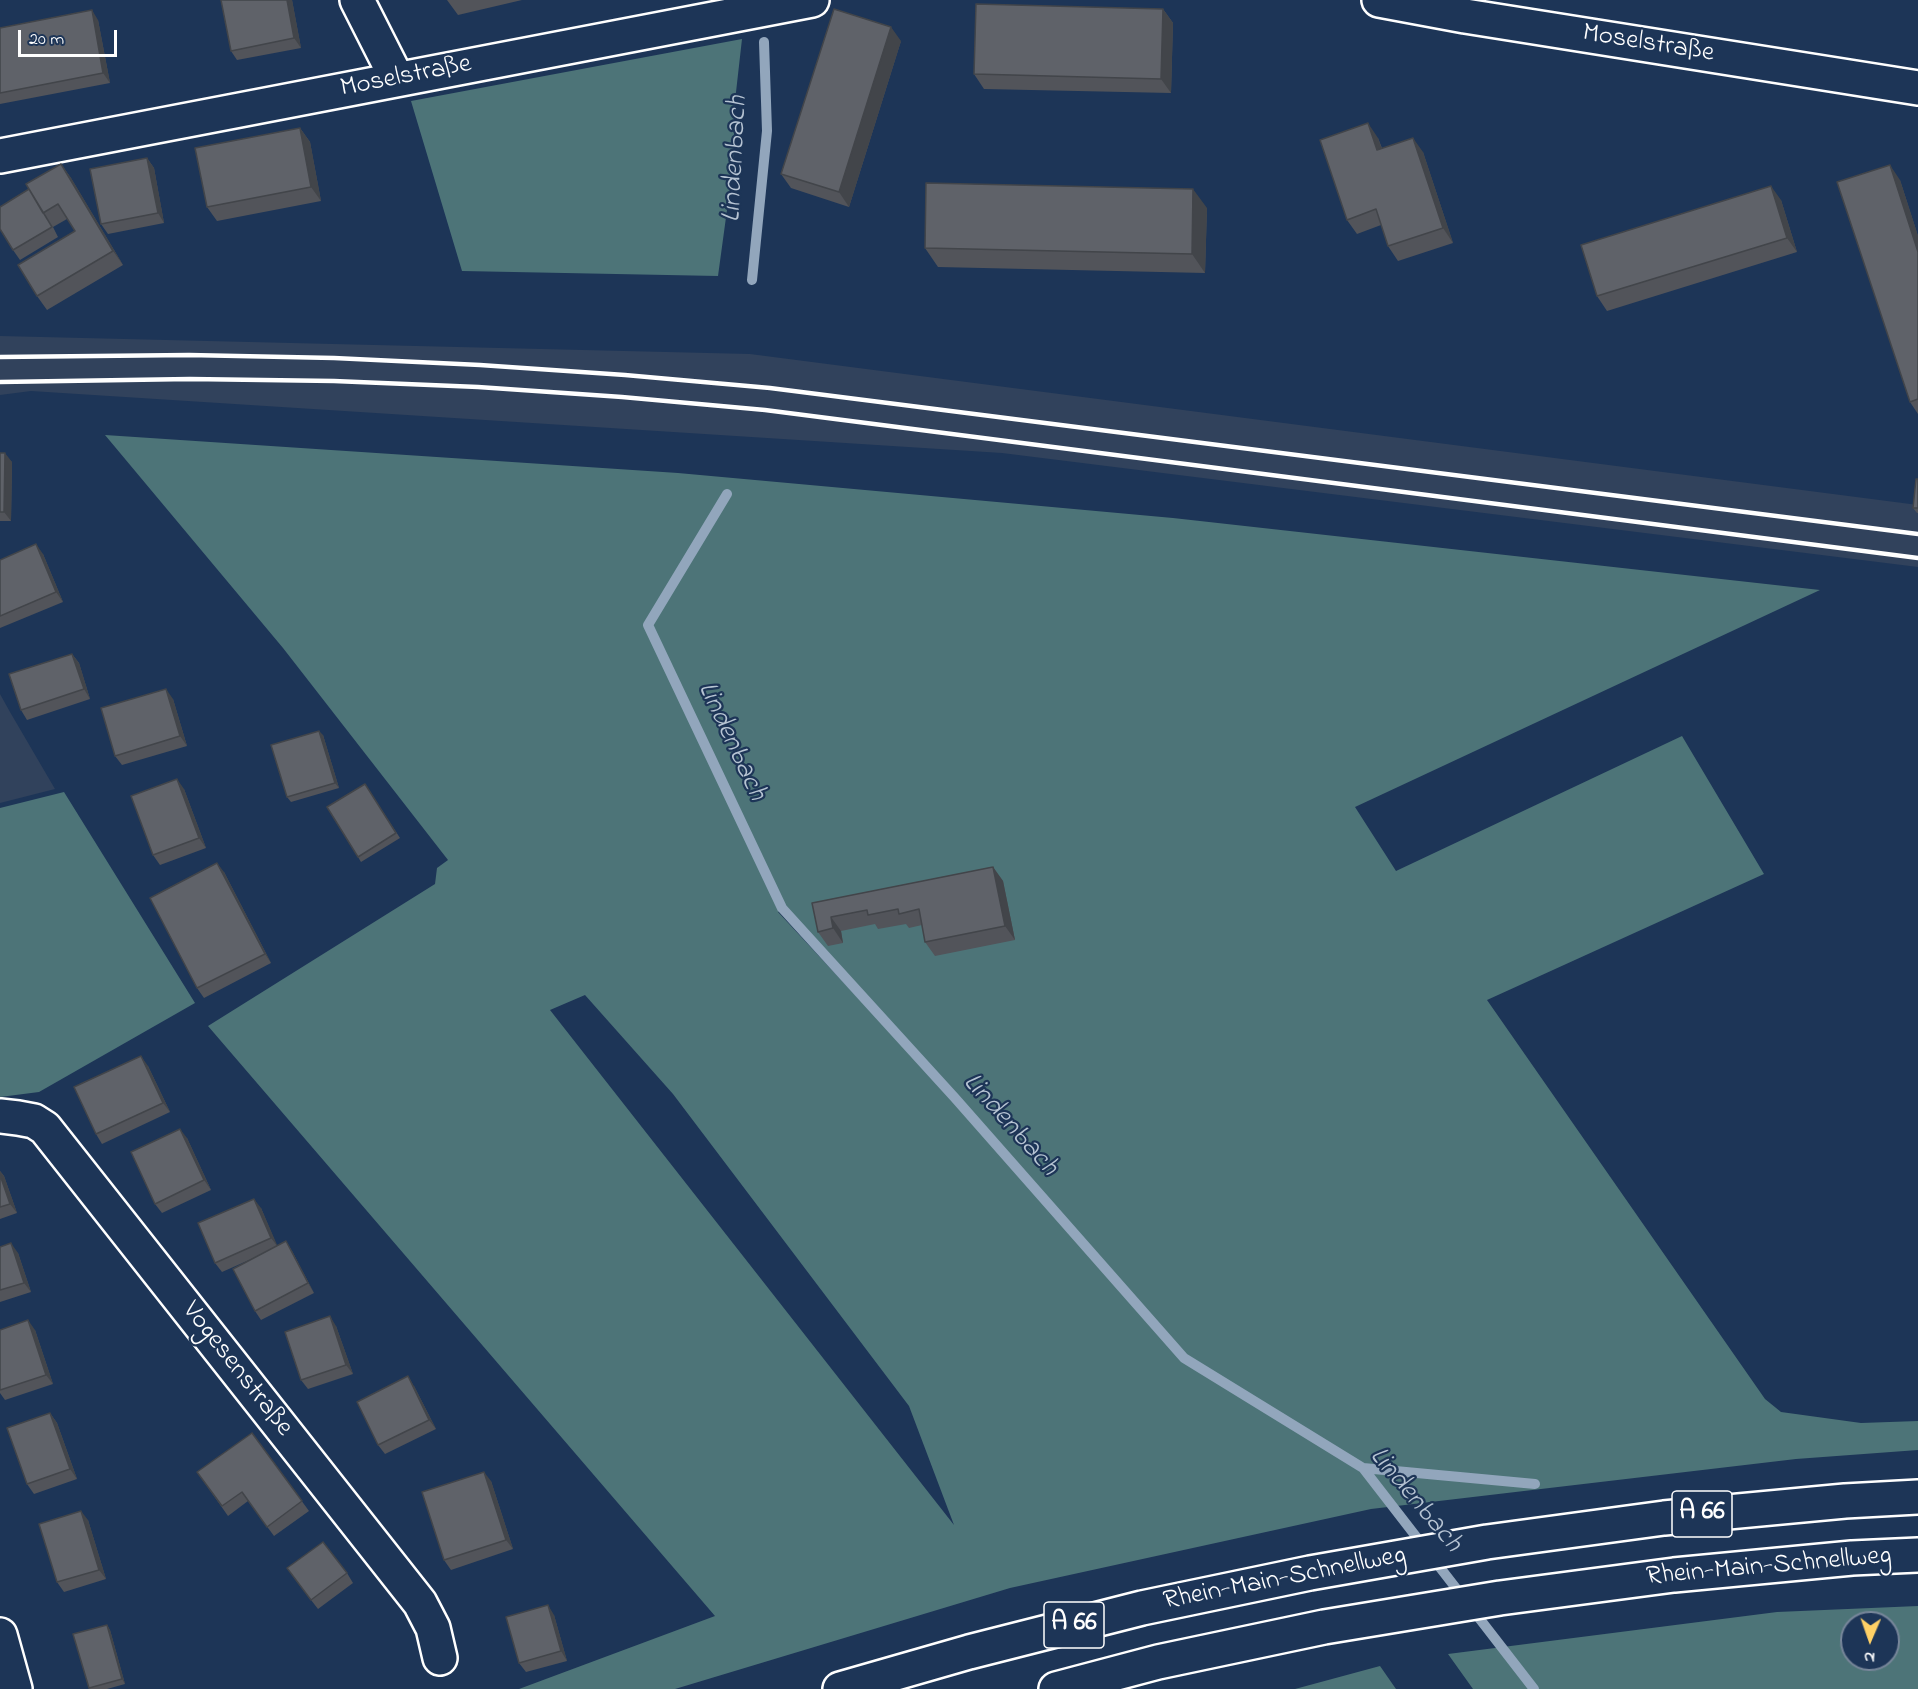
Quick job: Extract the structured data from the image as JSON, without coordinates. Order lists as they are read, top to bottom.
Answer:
{
  "streets": {
    "main road": [
      "Moselstraße",
      "Vogesenstraße",
      "A 66",
      "Rhein-Main-Schnellweg"
    ]
  },
  "water": ["Lindenbach"],
  "scale_bar": "20 m",
  "north": "bottom"
}
